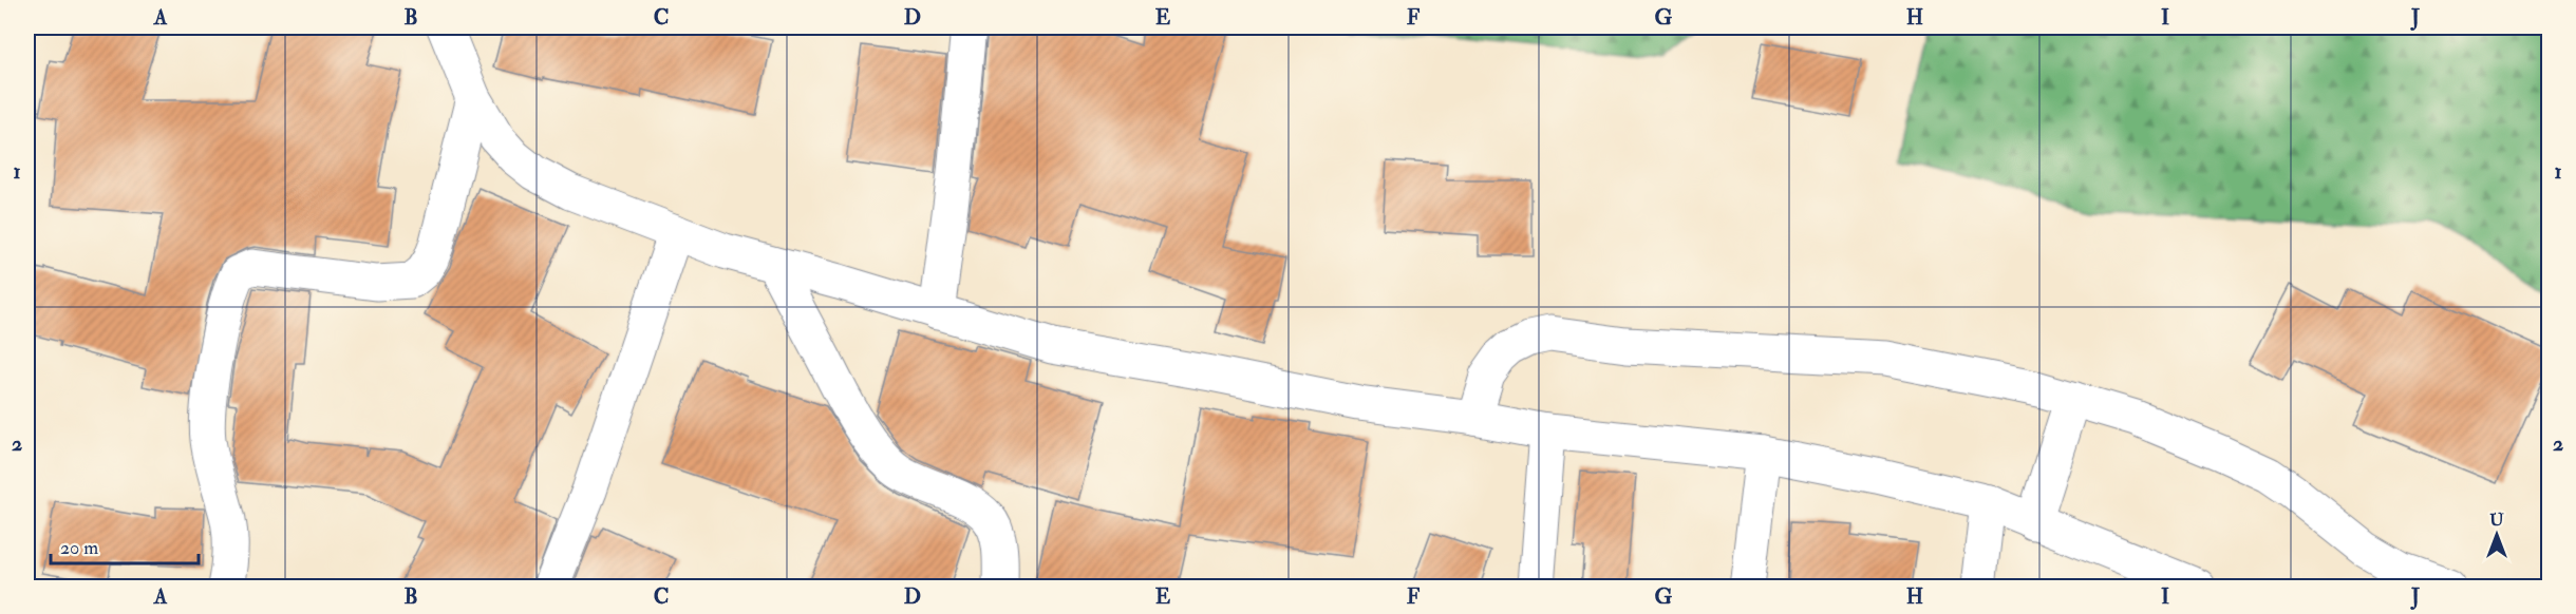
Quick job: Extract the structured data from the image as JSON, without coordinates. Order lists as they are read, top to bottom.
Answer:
{
  "scale_bar": "20 m",
  "north": "top",
  "grid": {
    "columns": [
      "A",
      "B",
      "C",
      "D",
      "E",
      "F",
      "G",
      "H",
      "I",
      "J"
    ],
    "rows": ["1", "2"]
  }
}
